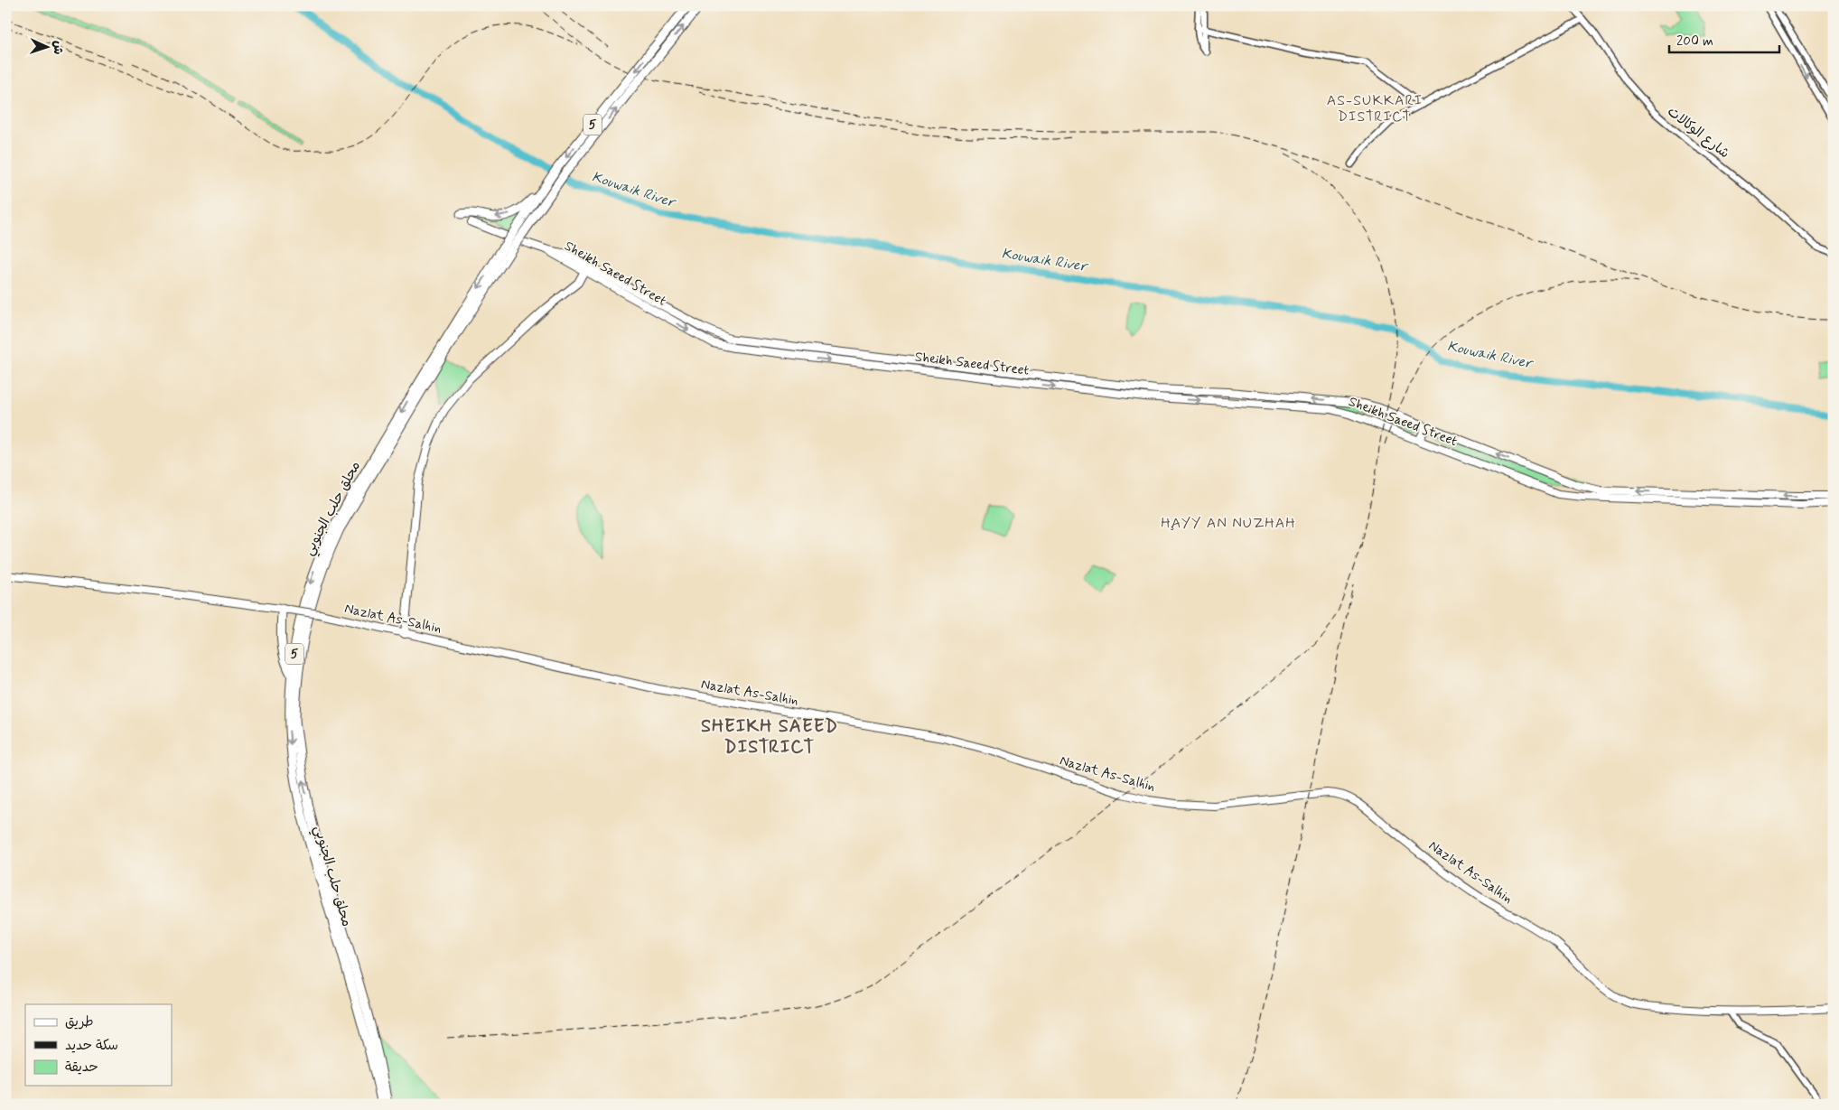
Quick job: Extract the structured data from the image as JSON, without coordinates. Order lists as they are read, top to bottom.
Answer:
{
  "streets": {
    "highway": ["5", "محلق حلب الجنوبي"],
    "main road": ["Sheikh Saeed Street", "Nazlat As-Salhin"],
    "street": ["شارع الوكالات"]
  },
  "crossings": [
    ["5", "محلق حلب الجنوبي"]
  ],
  "districts": ["AS-SUKKARI DISTRICT", "ḨAYY AN NUZHAH", "SHEIKH SAEED DISTRICT"],
  "water": ["Kouwaik River"],
  "legend": ["طريق", "سكة حديد", "حديقة"],
  "scale_bar": "200 m",
  "north": "right"
}
